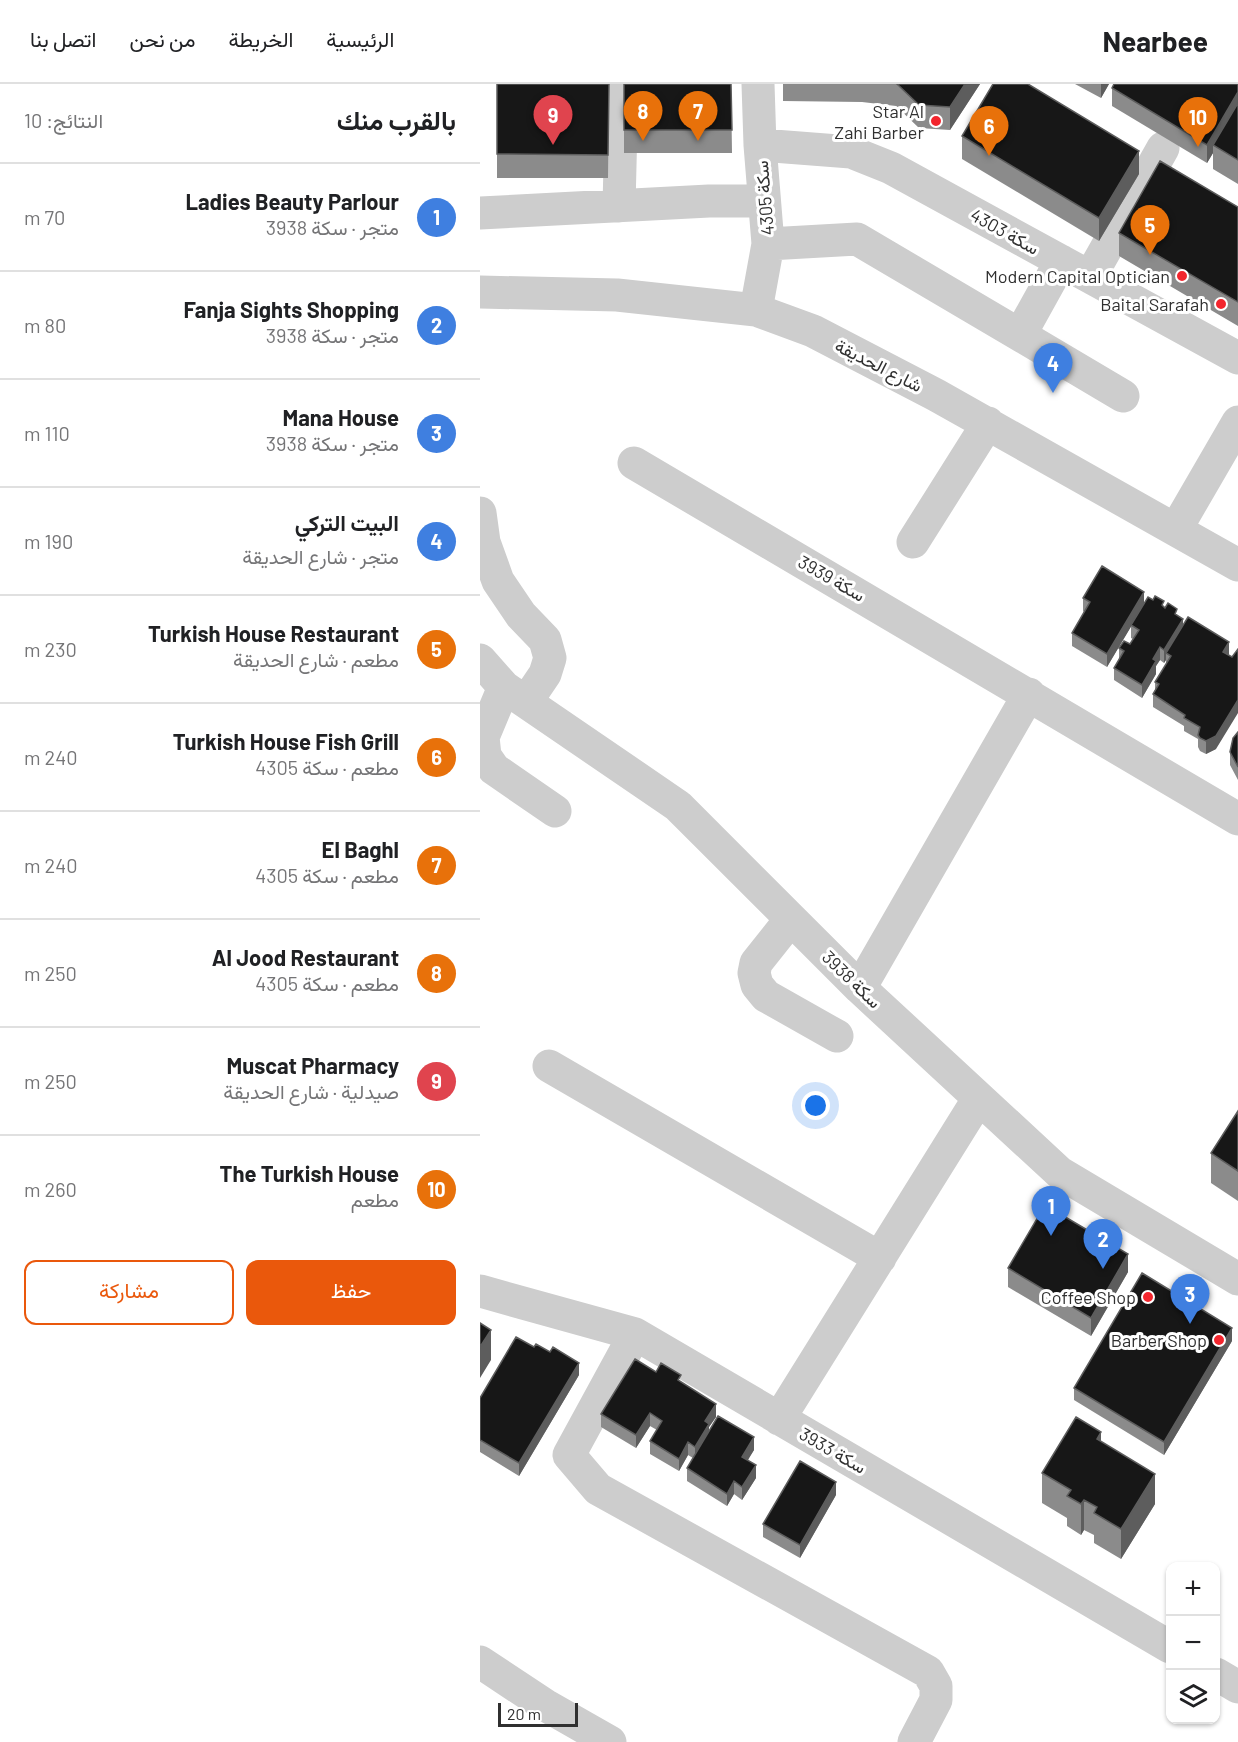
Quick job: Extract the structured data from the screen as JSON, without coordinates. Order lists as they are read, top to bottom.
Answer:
{
  "streets": {
    "street": [
      "سكة 4305",
      "سكة 4303",
      "شارع الحديقة",
      "سكة 3939",
      "سكة 3938",
      "سكة 3933"
    ]
  },
  "crossings": [
    ["سكة 4305", "سكة 4303"],
    ["سكة 4305", "شارع الحديقة"]
  ],
  "places": [
    "Star Al Zahi Barber",
    "Modern Capital Optician",
    "Baital Sarafah",
    "Coffee Shop",
    "Barber Shop"
  ],
  "scale_bar": "20 m",
  "page": {
    "header": "Nearbee",
    "nav": [
      "الرئيسية",
      "الخريطة",
      "من نحن",
      "اتصل بنا"
    ],
    "heading": ["بالقرب منك", "النتائج: 10"],
    "pins": [
      "7",
      "8",
      "9",
      "10",
      "6",
      "5",
      "4",
      "1",
      "2",
      "3"
    ],
    "list": [
      {
        "mark": "1",
        "name": "Ladies Beauty Parlour",
        "note": "متجر · سكة 3938",
        "value": "70 m"
      },
      {
        "mark": "2",
        "name": "Fanja Sights Shopping",
        "note": "متجر · سكة 3938",
        "value": "80 m"
      },
      {
        "mark": "3",
        "name": "Mana House",
        "note": "متجر · سكة 3938",
        "value": "110 m"
      },
      {
        "mark": "4",
        "name": "البيت التركي",
        "note": "متجر · شارع الحديقة",
        "value": "190 m"
      },
      {
        "mark": "5",
        "name": "Turkish House Restaurant",
        "note": "مطعم · شارع الحديقة",
        "value": "230 m"
      },
      {
        "mark": "6",
        "name": "Turkish House Fish Grill",
        "note": "مطعم · سكة 4305",
        "value": "240 m"
      },
      {
        "mark": "7",
        "name": "El Baghl",
        "note": "مطعم · سكة 4305",
        "value": "240 m"
      },
      {
        "mark": "8",
        "name": "Al Jood Restaurant",
        "note": "مطعم · سكة 4305",
        "value": "250 m"
      },
      {
        "mark": "9",
        "name": "Muscat Pharmacy",
        "note": "صيدلية · شارع الحديقة",
        "value": "250 m"
      },
      {
        "mark": "10",
        "name": "The Turkish House",
        "note": "مطعم",
        "value": "260 m"
      }
    ],
    "buttons": ["حفظ", "مشاركة"],
    "map_buttons": ["+", "−"],
    "scale": "20 m"
  }
}
